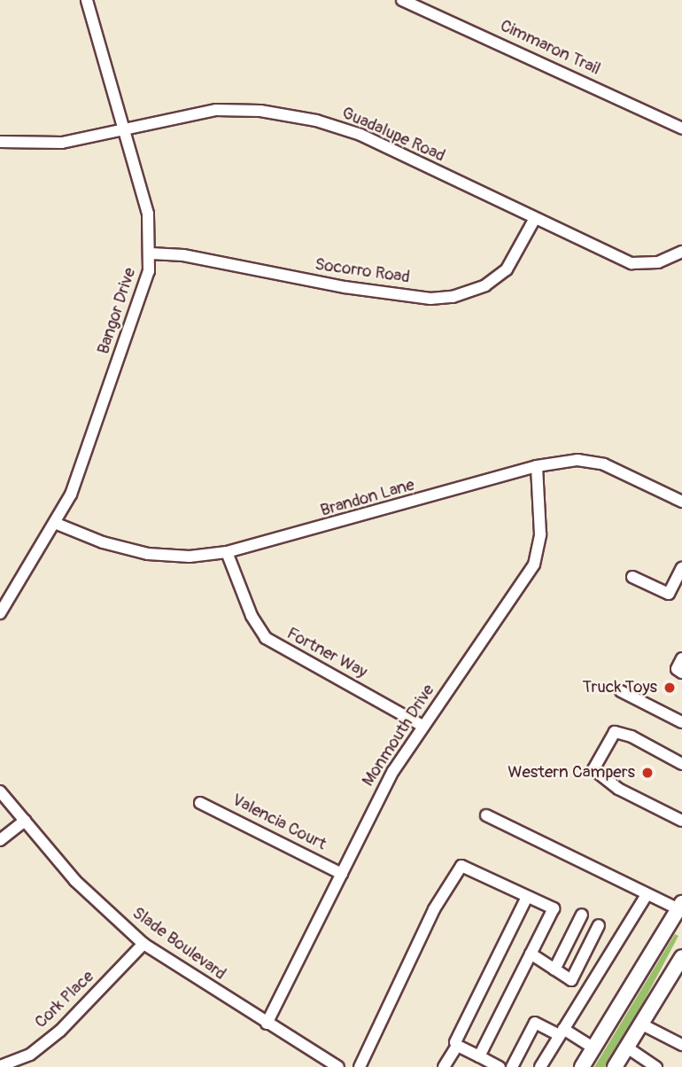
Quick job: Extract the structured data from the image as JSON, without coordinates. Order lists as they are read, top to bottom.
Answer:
{
  "streets": {
    "street": [
      "Cimmaron Trail",
      "Guadalupe Road",
      "Socorro Road",
      "Bangor Drive",
      "Brandon Lane",
      "Fortner Way",
      "Monmouth Drive",
      "Valencia Court",
      "Slade Boulevard",
      "Cork Place"
    ]
  },
  "crossings": [
    ["Guadalupe Road", "Socorro Road"],
    ["Guadalupe Road", "Bangor Drive"],
    ["Socorro Road", "Bangor Drive"],
    ["Bangor Drive", "Brandon Lane"],
    ["Brandon Lane", "Fortner Way"],
    ["Brandon Lane", "Monmouth Drive"],
    ["Fortner Way", "Monmouth Drive"],
    ["Monmouth Drive", "Valencia Court"],
    ["Monmouth Drive", "Slade Boulevard"],
    ["Slade Boulevard", "Cork Place"]
  ],
  "places": ["Truck Toys", "Western Campers"]
}
